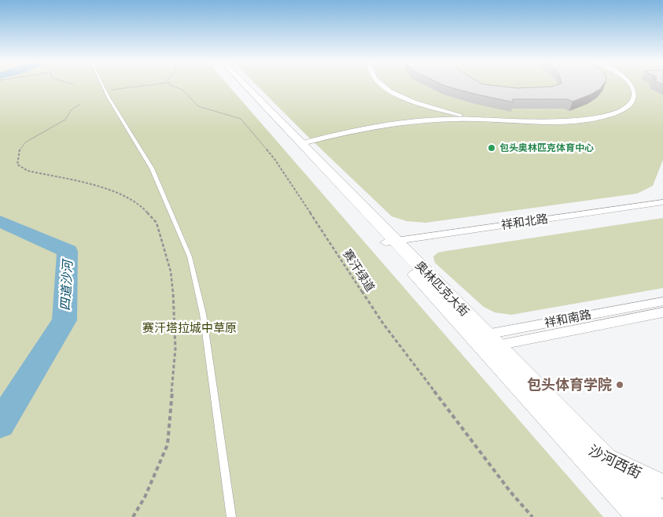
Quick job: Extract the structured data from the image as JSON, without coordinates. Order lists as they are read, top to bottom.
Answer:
{
  "streets": {
    "main road": ["奥林匹克大街", "沙河西街"],
    "street": ["祥和北路", "祥和南路"],
    "path": ["赛汗绿道"]
  },
  "crossings": [
    ["祥和北路", "奥林匹克大街"],
    ["奥林匹克大街", "祥和南路"],
    ["奥林匹克大街", "沙河西街"]
  ],
  "water": ["四道沙河"],
  "parks": ["赛汗塔拉城中草原"],
  "places": ["包头奥林匹克体育中心", "包头体育学院"]
}
